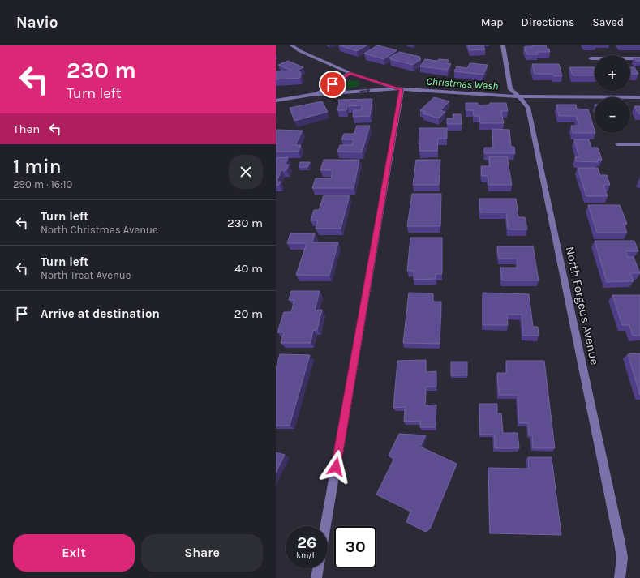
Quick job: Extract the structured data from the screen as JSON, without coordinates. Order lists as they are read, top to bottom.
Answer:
{
  "streets": {
    "street": ["North Forgeus Avenue"]
  },
  "water": ["Christmas Wash"],
  "page": {
    "header": "Navio",
    "nav": ["Map", "Directions", "Saved"],
    "turn": ["230 m", "Turn left"],
    "map_buttons": ["+", "−"],
    "then": "Then",
    "heading": ["1 min", "290 m · 16:10"],
    "list": [
      {
        "name": "Turn left",
        "note": "North Christmas Avenue",
        "value": "230 m"
      },
      {
        "name": "Turn left",
        "note": "North Treat Avenue",
        "value": "40 m"
      },
      {
        "name": "Arrive at destination",
        "value": "20 m"
      }
    ],
    "speed": "26 km/h",
    "limit": "30",
    "buttons": ["Exit", "Share"]
  }
}
